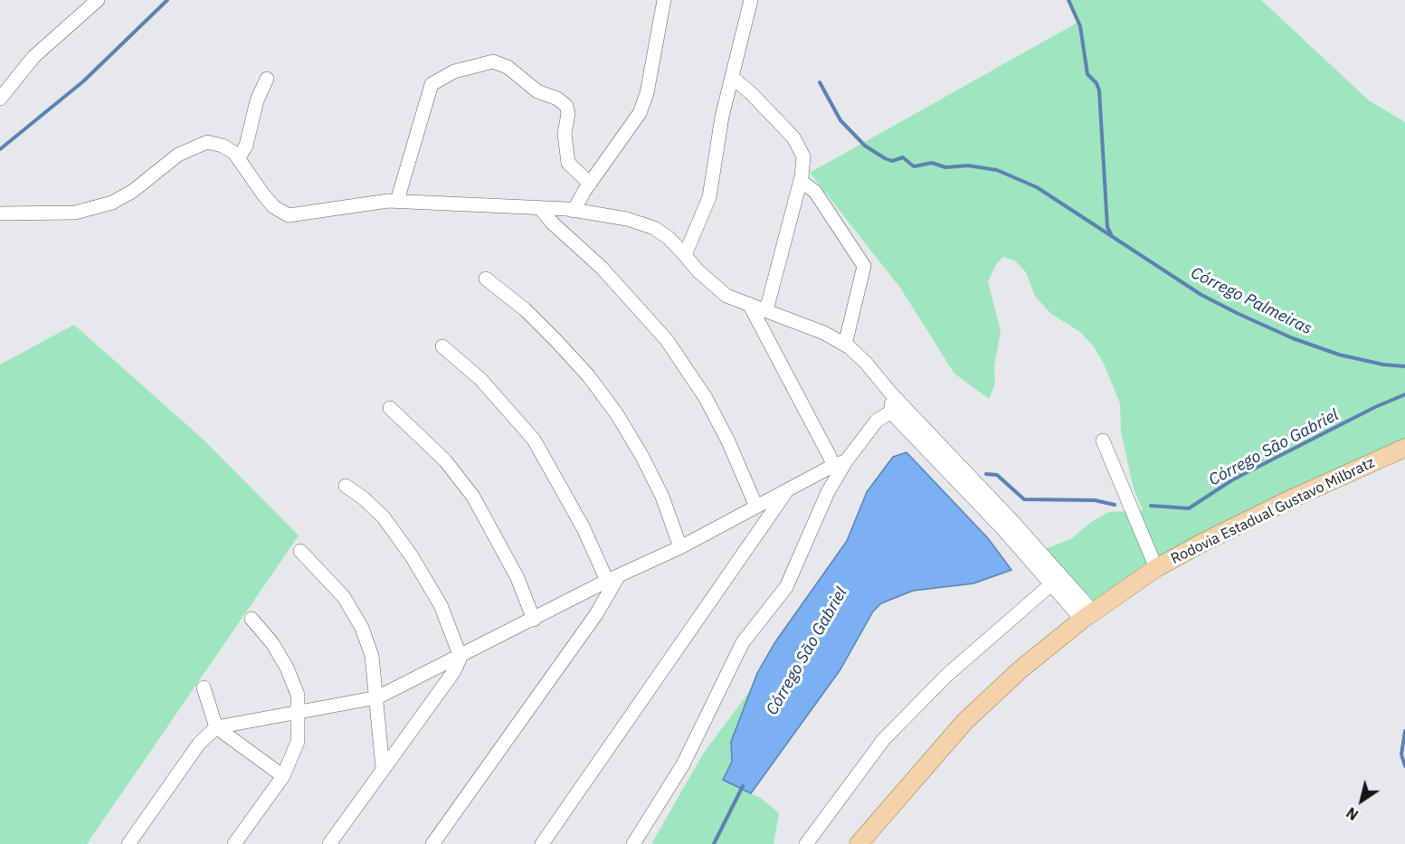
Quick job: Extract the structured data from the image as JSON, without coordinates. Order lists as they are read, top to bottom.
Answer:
{
  "streets": {
    "main road": ["Rodovia Estadual Gustavo Milbratz"]
  },
  "water": ["Córrego Palmeiras", "Córrego São Gabriel"],
  "north": "bottom left"
}
